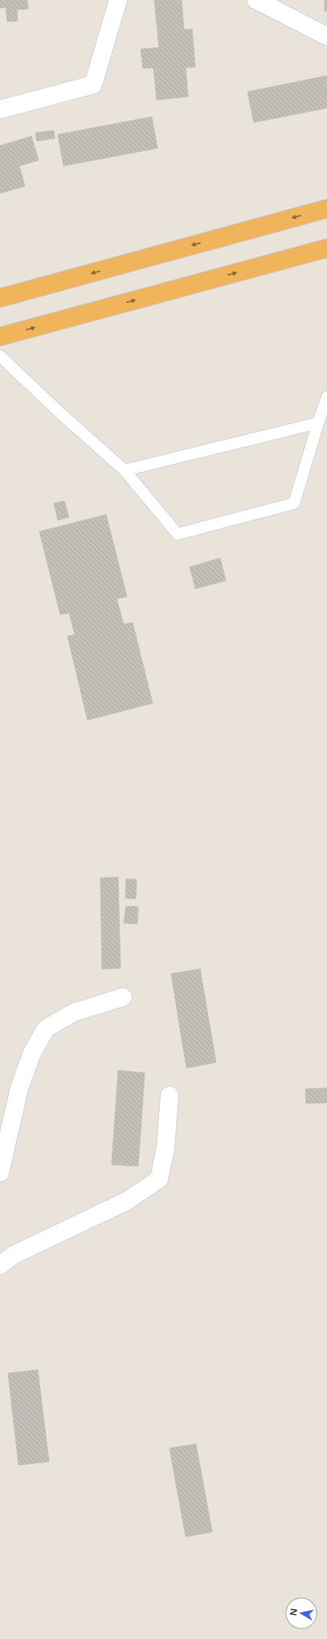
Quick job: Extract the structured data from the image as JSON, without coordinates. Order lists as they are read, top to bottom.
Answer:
{
  "north": "left"
}
